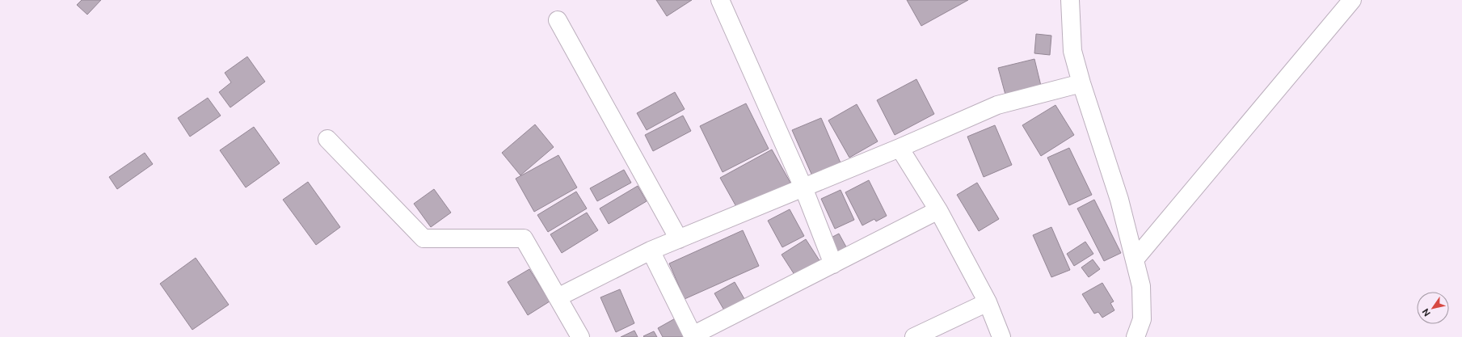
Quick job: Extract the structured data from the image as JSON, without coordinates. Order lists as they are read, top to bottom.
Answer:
{
  "north": "bottom left"
}
